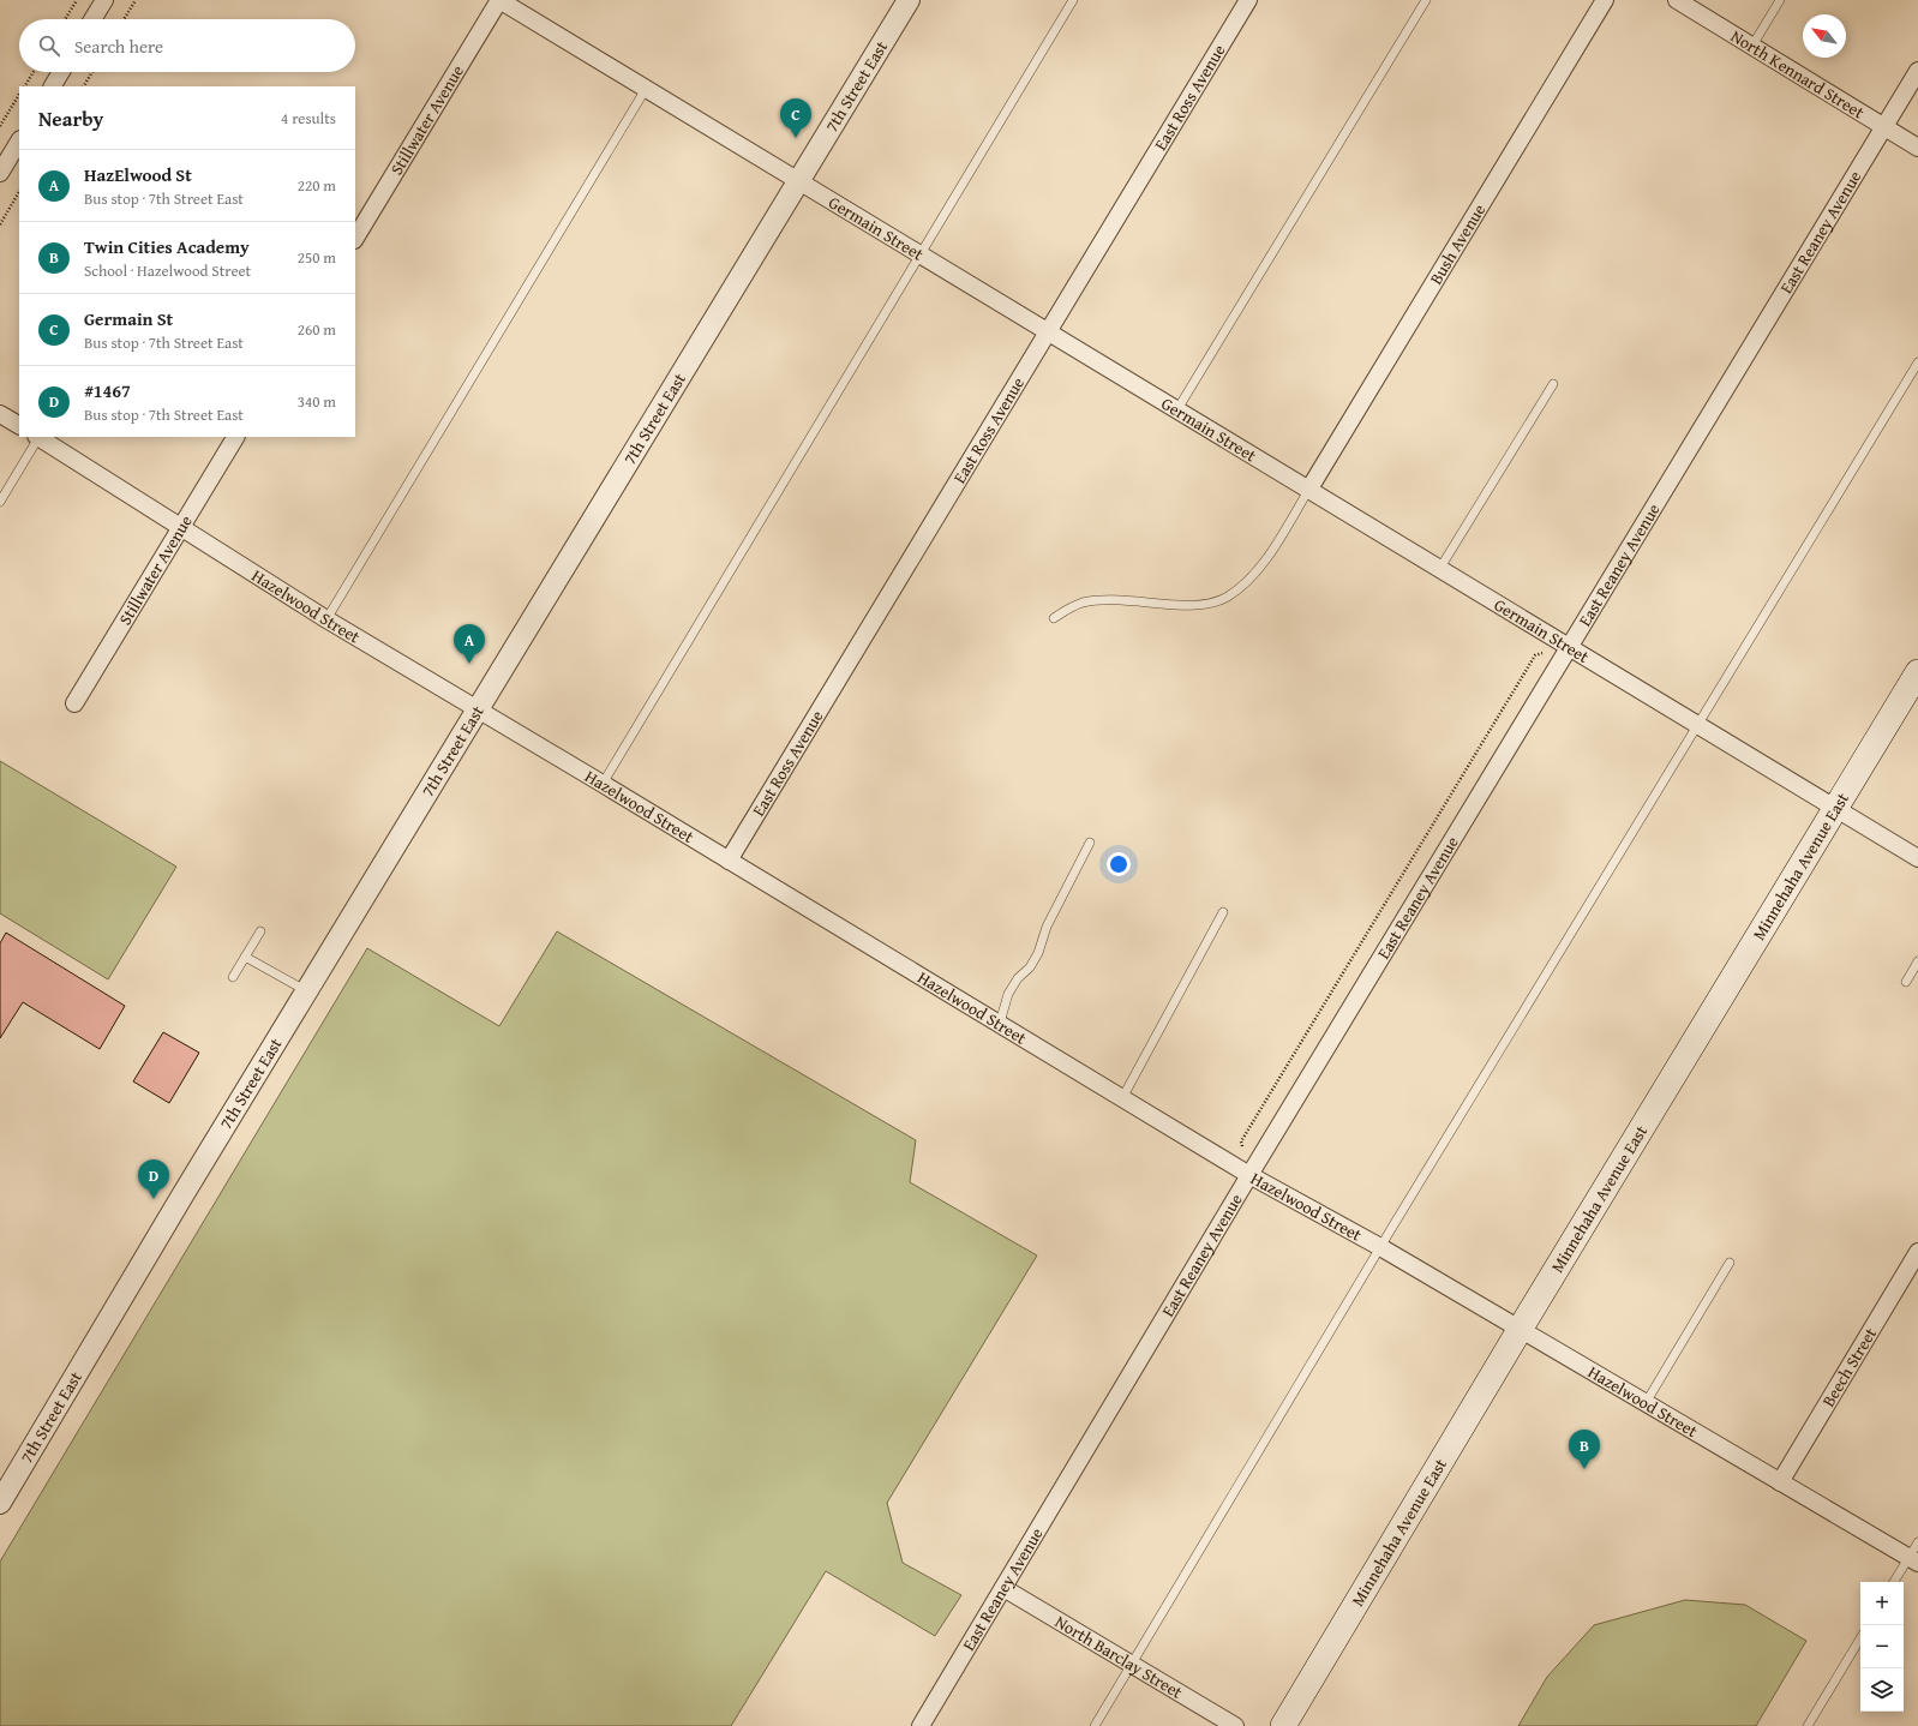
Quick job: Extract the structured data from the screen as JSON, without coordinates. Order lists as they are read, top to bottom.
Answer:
{
  "streets": {
    "main road": ["Minnehaha Avenue East"],
    "street": [
      "North Kennard Street",
      "7th Street East",
      "East Ross Avenue",
      "Stillwater Avenue",
      "Germain Street",
      "East Reaney Avenue",
      "Bush Avenue",
      "Hazelwood Street",
      "Beech Street",
      "North Barclay Street"
    ]
  },
  "crossings": [
    ["North Kennard Street", "East Reaney Avenue"],
    ["7th Street East", "Germain Street"],
    ["7th Street East", "Hazelwood Street"],
    ["East Ross Avenue", "Germain Street"],
    ["East Ross Avenue", "Hazelwood Street"],
    ["Stillwater Avenue", "Germain Street"],
    ["Stillwater Avenue", "Hazelwood Street"],
    ["Germain Street", "East Reaney Avenue"],
    ["Germain Street", "Bush Avenue"],
    ["Germain Street", "Minnehaha Avenue East"],
    ["East Reaney Avenue", "Hazelwood Street"],
    ["East Reaney Avenue", "North Barclay Street"],
    ["Hazelwood Street", "Minnehaha Avenue East"],
    ["Hazelwood Street", "Beech Street"]
  ],
  "north": "top left",
  "page": {
    "search": "Search here",
    "heading": ["Nearby", "4 results"],
    "pins": [
      "C",
      "A",
      "D",
      "B"
    ],
    "list": [
      {
        "mark": "A",
        "name": "HazElwood St",
        "note": "Bus stop · 7th Street East",
        "value": "220 m"
      },
      {
        "mark": "B",
        "name": "Twin Cities Academy",
        "note": "School · Hazelwood Street",
        "value": "250 m"
      },
      {
        "mark": "C",
        "name": "Germain St",
        "note": "Bus stop · 7th Street East",
        "value": "260 m"
      },
      {
        "mark": "D",
        "name": "#1467",
        "note": "Bus stop · 7th Street East",
        "value": "340 m"
      }
    ],
    "map_buttons": ["+", "−"]
  }
}
